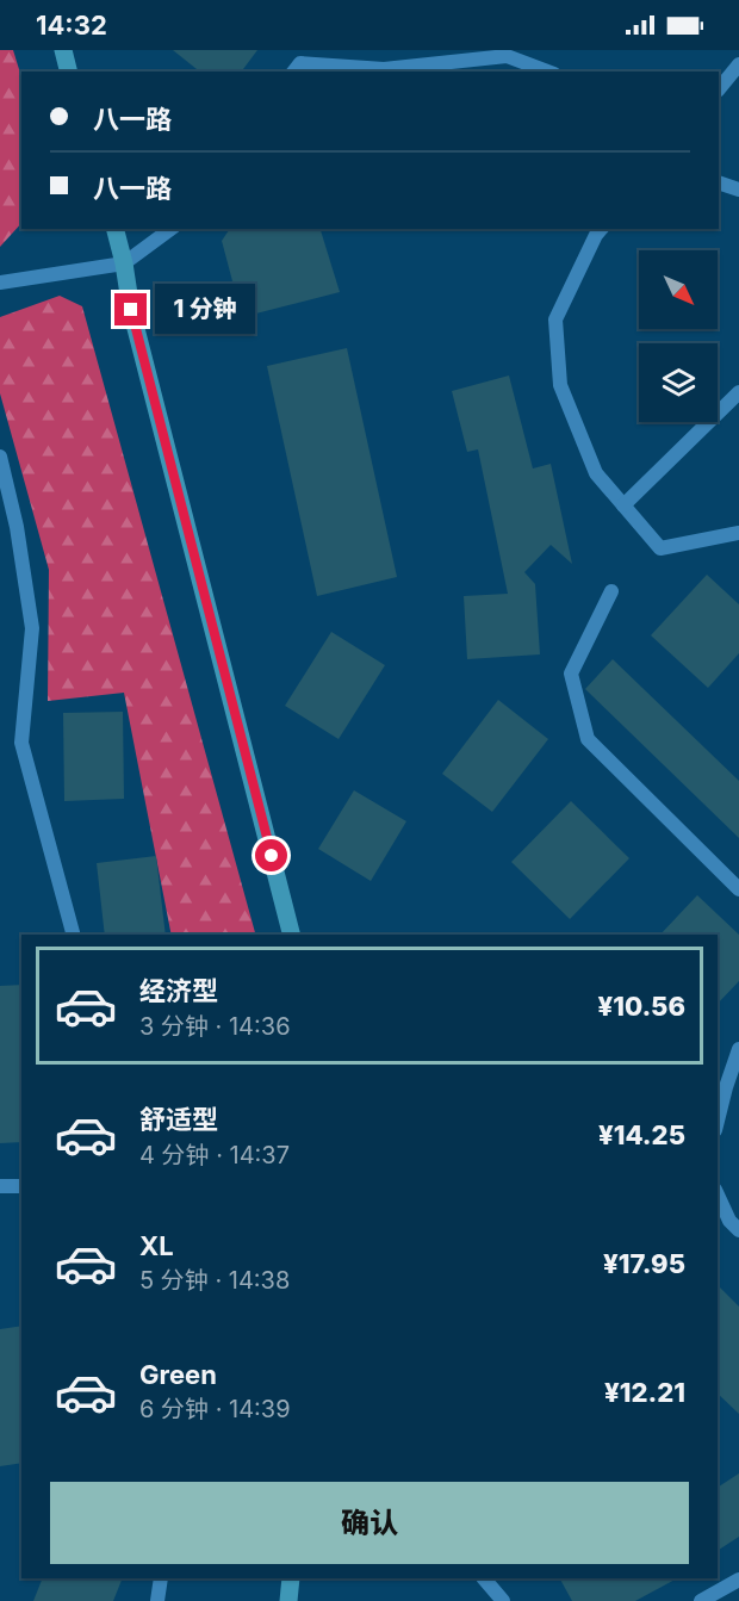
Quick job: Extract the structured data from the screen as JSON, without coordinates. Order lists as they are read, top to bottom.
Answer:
{
  "north": "bottom right",
  "page": {
    "status": "14:32",
    "banner": ["八一路", "八一路"],
    "bubble": "1 分钟",
    "list": [
      {
        "name": "经济型",
        "note": "3 分钟 · 14:36",
        "value": "¥10.56"
      },
      {
        "name": "舒适型",
        "note": "4 分钟 · 14:37",
        "value": "¥14.25"
      },
      {
        "name": "XL",
        "note": "5 分钟 · 14:38",
        "value": "¥17.95"
      },
      {
        "name": "Green",
        "note": "6 分钟 · 14:39",
        "value": "¥12.21"
      }
    ],
    "buttons": "确认"
  }
}
